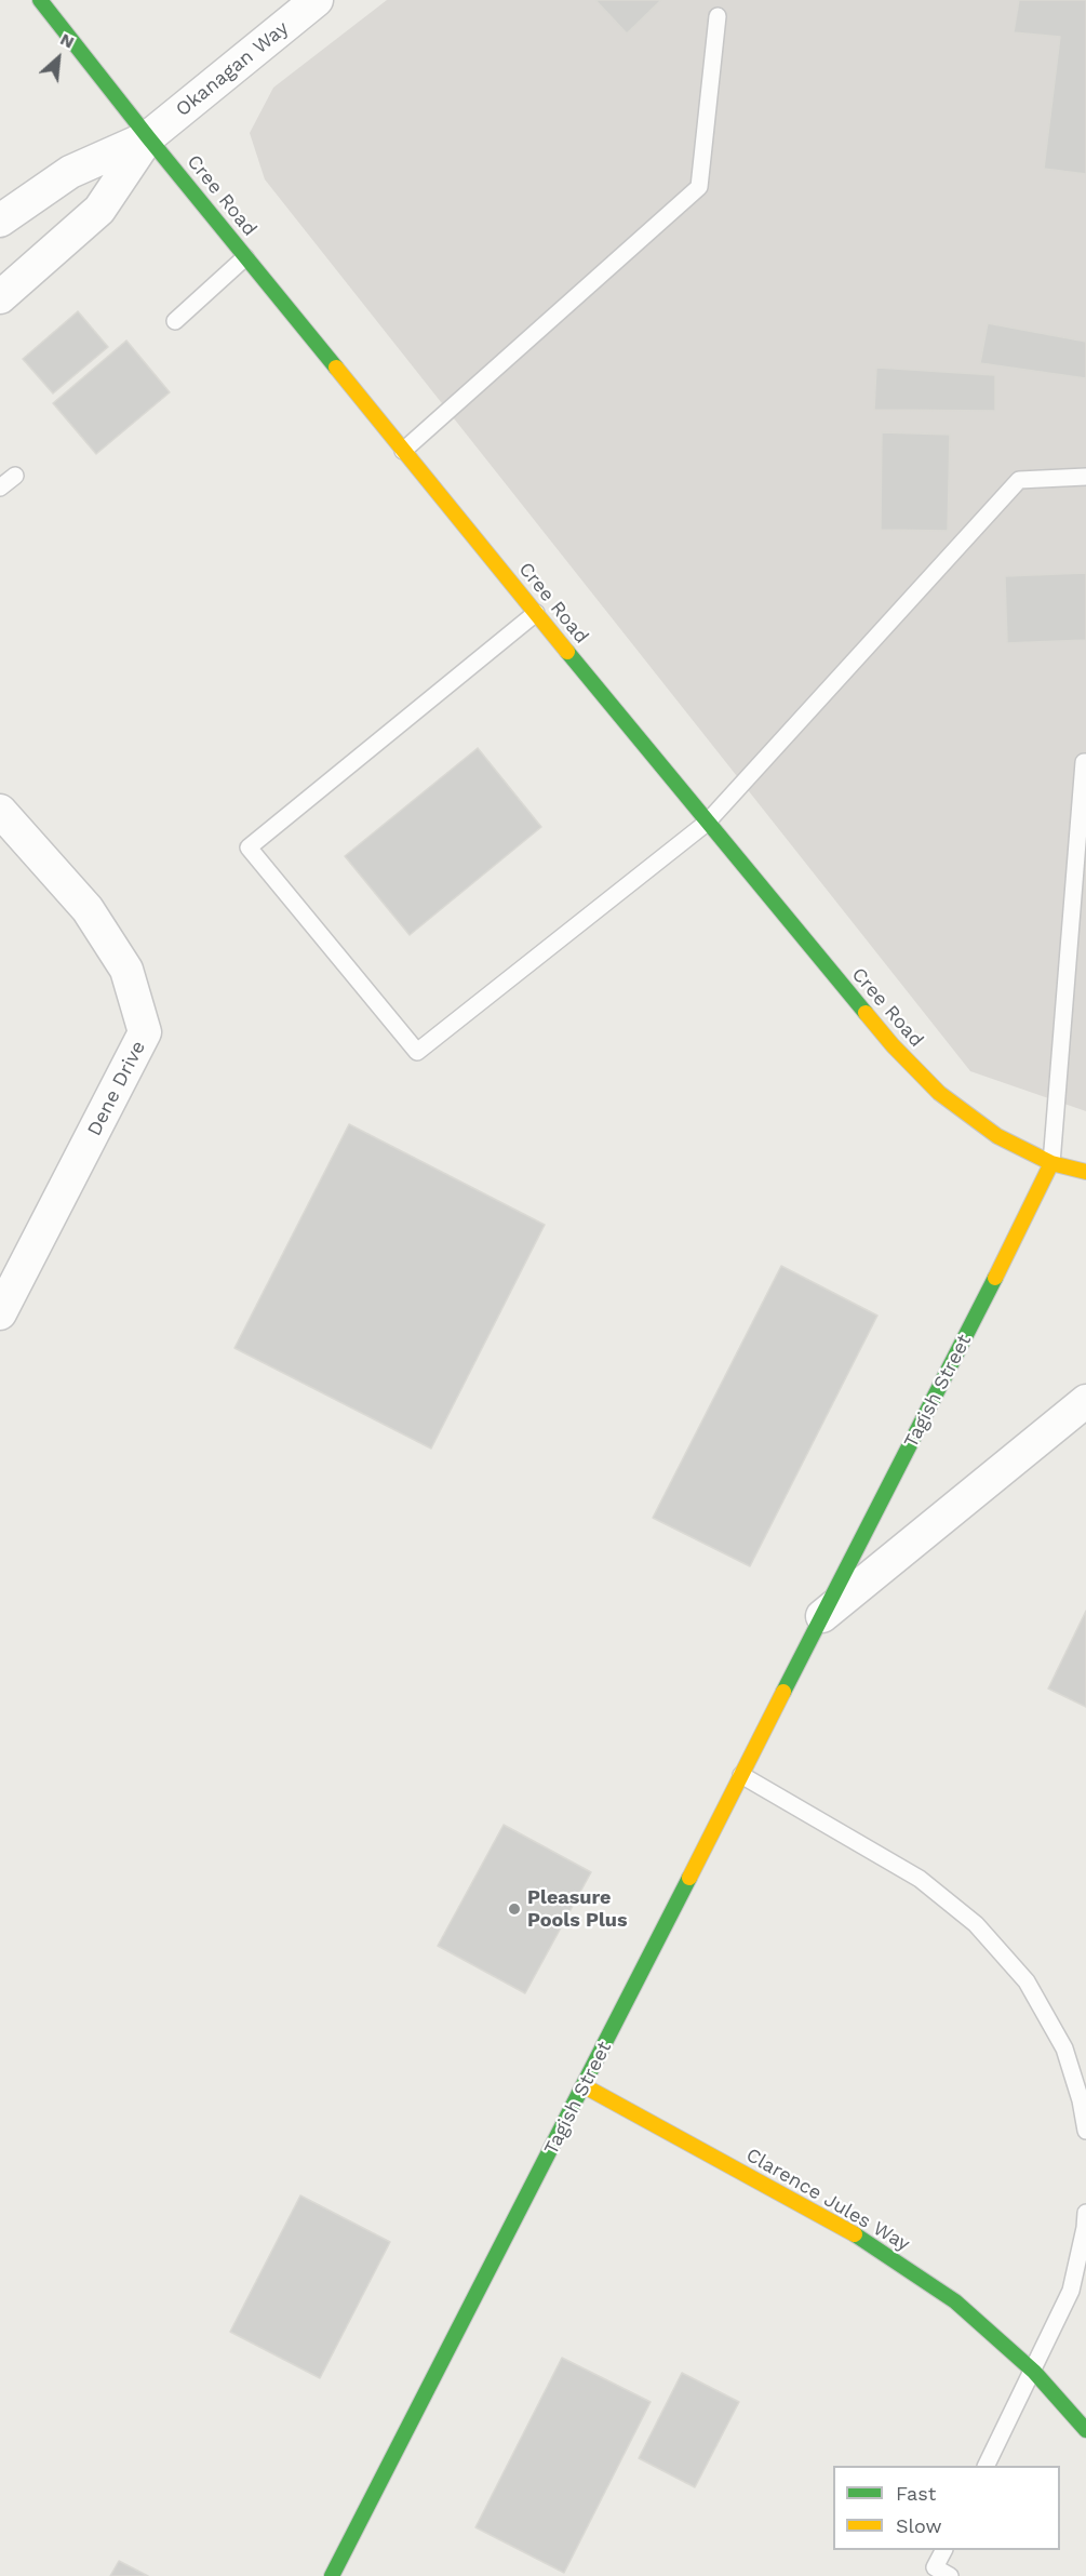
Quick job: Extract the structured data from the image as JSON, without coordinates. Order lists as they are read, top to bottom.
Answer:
{
  "streets": {
    "street": [
      "Okanagan Way",
      "Cree Road",
      "Dene Drive",
      "Tagish Street",
      "Clarence Jules Way"
    ]
  },
  "crossings": [
    ["Okanagan Way", "Cree Road"],
    ["Cree Road", "Tagish Street"],
    ["Tagish Street", "Clarence Jules Way"]
  ],
  "places": ["Pleasure Pools Plus"],
  "legend": ["Fast", "Slow"],
  "north": "top right"
}
